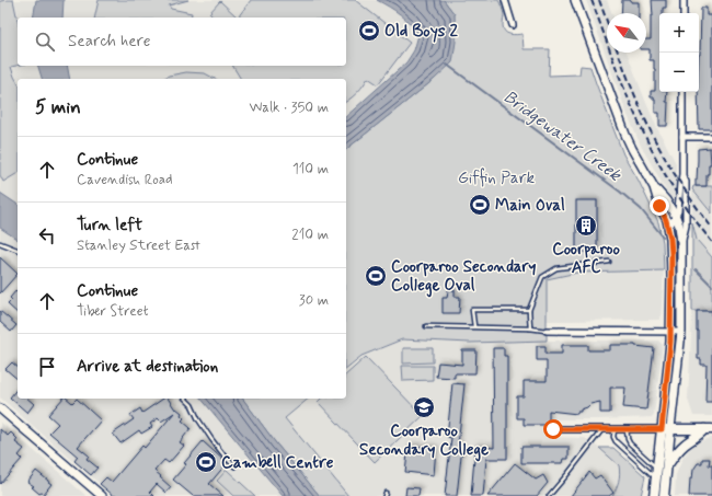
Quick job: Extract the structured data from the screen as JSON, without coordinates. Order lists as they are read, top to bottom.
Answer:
{
  "water": ["Bridgewater Creek"],
  "parks": ["Giffin Park"],
  "places": {
    "sports": [
      "Old Boys 2",
      "Main Oval",
      "Coorparoo Secondary College Oval",
      "Cambell Centre"
    ],
    "building": ["Coorparoo AFC"],
    "school or university": ["Coorparoo Secondary College"]
  },
  "north": "top left",
  "page": {
    "map_buttons": ["+", "−"],
    "search": "Search here",
    "heading": ["5 min", "Walk · 350 m"],
    "list": [
      ["Continue", "Cavendish Road", "110 m"],
      ["Turn left", "Stanley Street East", "210 m"],
      ["Continue", "Tiber Street", "30 m"],
      "Arrive at destination"
    ]
  }
}
